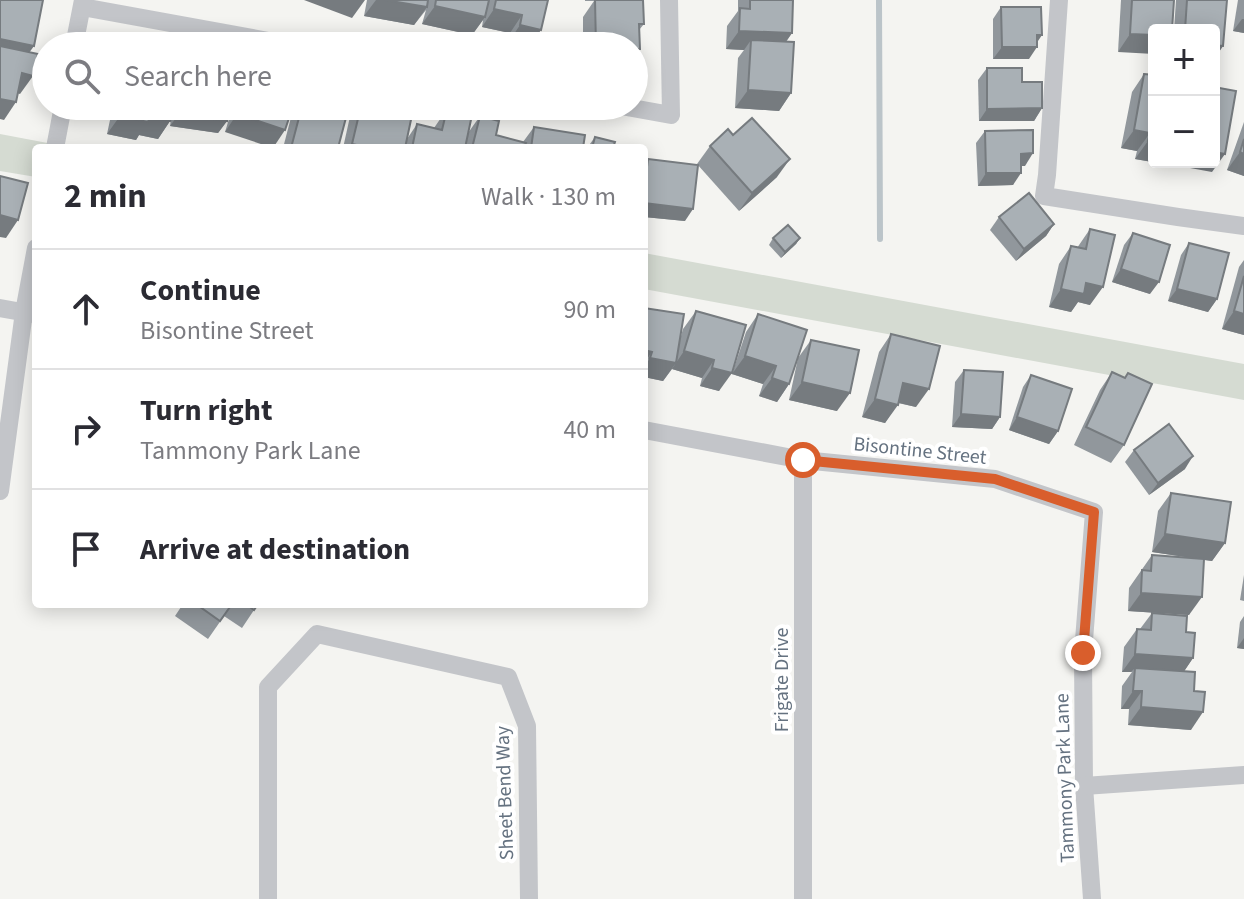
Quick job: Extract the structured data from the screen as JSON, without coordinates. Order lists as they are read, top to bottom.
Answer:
{
  "streets": {
    "street": [
      "Bisontine Street",
      "Frigate Drive",
      "Tammony Park Lane",
      "Sheet Bend Way"
    ]
  },
  "crossings": [
    ["Bisontine Street", "Frigate Drive"],
    ["Bisontine Street", "Tammony Park Lane"]
  ],
  "page": {
    "map_buttons": ["+", "−"],
    "search": "Search here",
    "heading": ["2 min", "Walk · 130 m"],
    "list": [
      ["Continue", "Bisontine Street", "90 m"],
      ["Turn right", "Tammony Park Lane", "40 m"],
      "Arrive at destination"
    ]
  }
}
